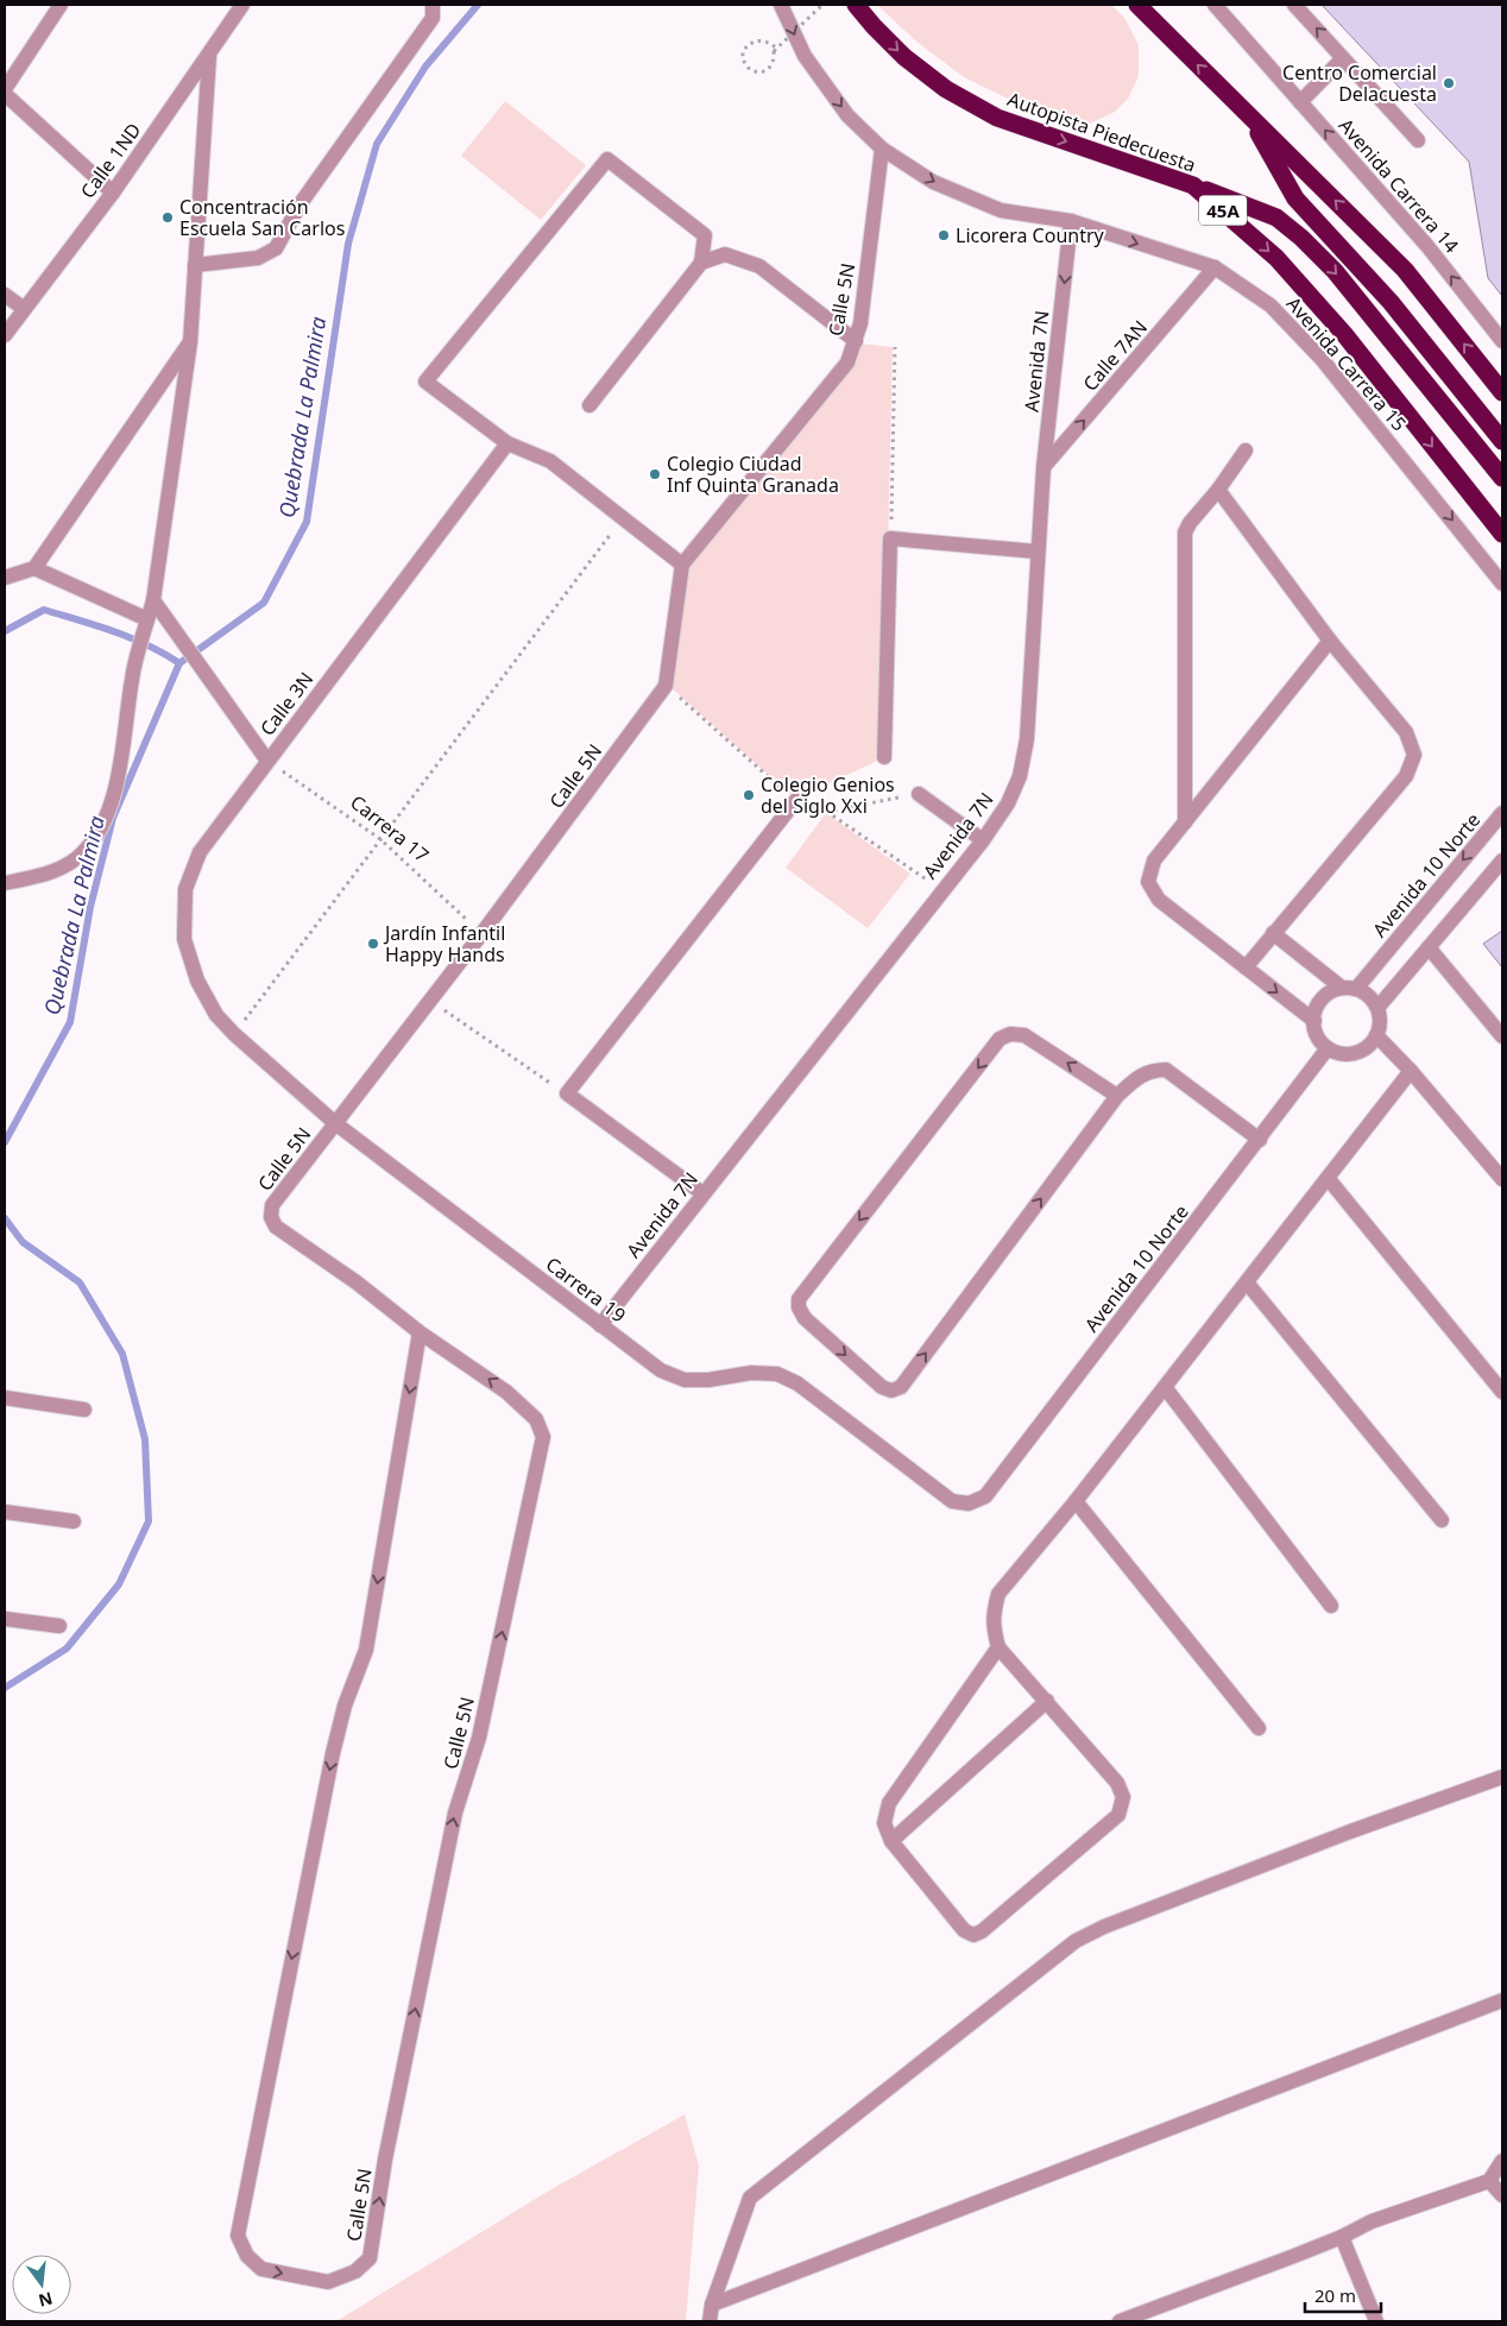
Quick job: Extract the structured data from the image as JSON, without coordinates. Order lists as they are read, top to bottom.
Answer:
{
  "streets": {
    "highway": ["Autopista Piedecuesta", "45A"],
    "street": [
      "Calle 1ND",
      "Avenida Carrera 14",
      "Calle 5N",
      "Calle 7AN",
      "Avenida 7N",
      "Avenida Carrera 15",
      "Calle 3N",
      "Avenida 10 Norte",
      "Carrera 19"
    ],
    "path": ["Carrera 17"]
  },
  "crossings": [
    ["Calle 5N", "Avenida Carrera 15"],
    ["Calle 5N", "Carrera 17"],
    ["Calle 5N", "Carrera 19"],
    ["Calle 7AN", "Avenida 7N"],
    ["Calle 7AN", "Avenida Carrera 15"],
    ["Avenida 7N", "Avenida Carrera 15"],
    ["Avenida 7N", "Carrera 19"],
    ["Calle 3N", "Carrera 17"],
    ["Calle 3N", "Carrera 19"],
    ["Avenida 10 Norte", "Carrera 19"]
  ],
  "one_way": ["Calle 7AN", "Avenida Carrera 15"],
  "water": ["Quebrada La Palmira"],
  "places": [
    "Centro Comercial Delacuesta",
    "Concentración Escuela San Carlos",
    "Licorera Country",
    "Colegio Ciudad Inf Quinta Granada",
    "Colegio Genios del Siglo Xxi",
    "Jardín Infantil Happy Hands"
  ],
  "scale_bar": "20 m",
  "north": "bottom"
}
